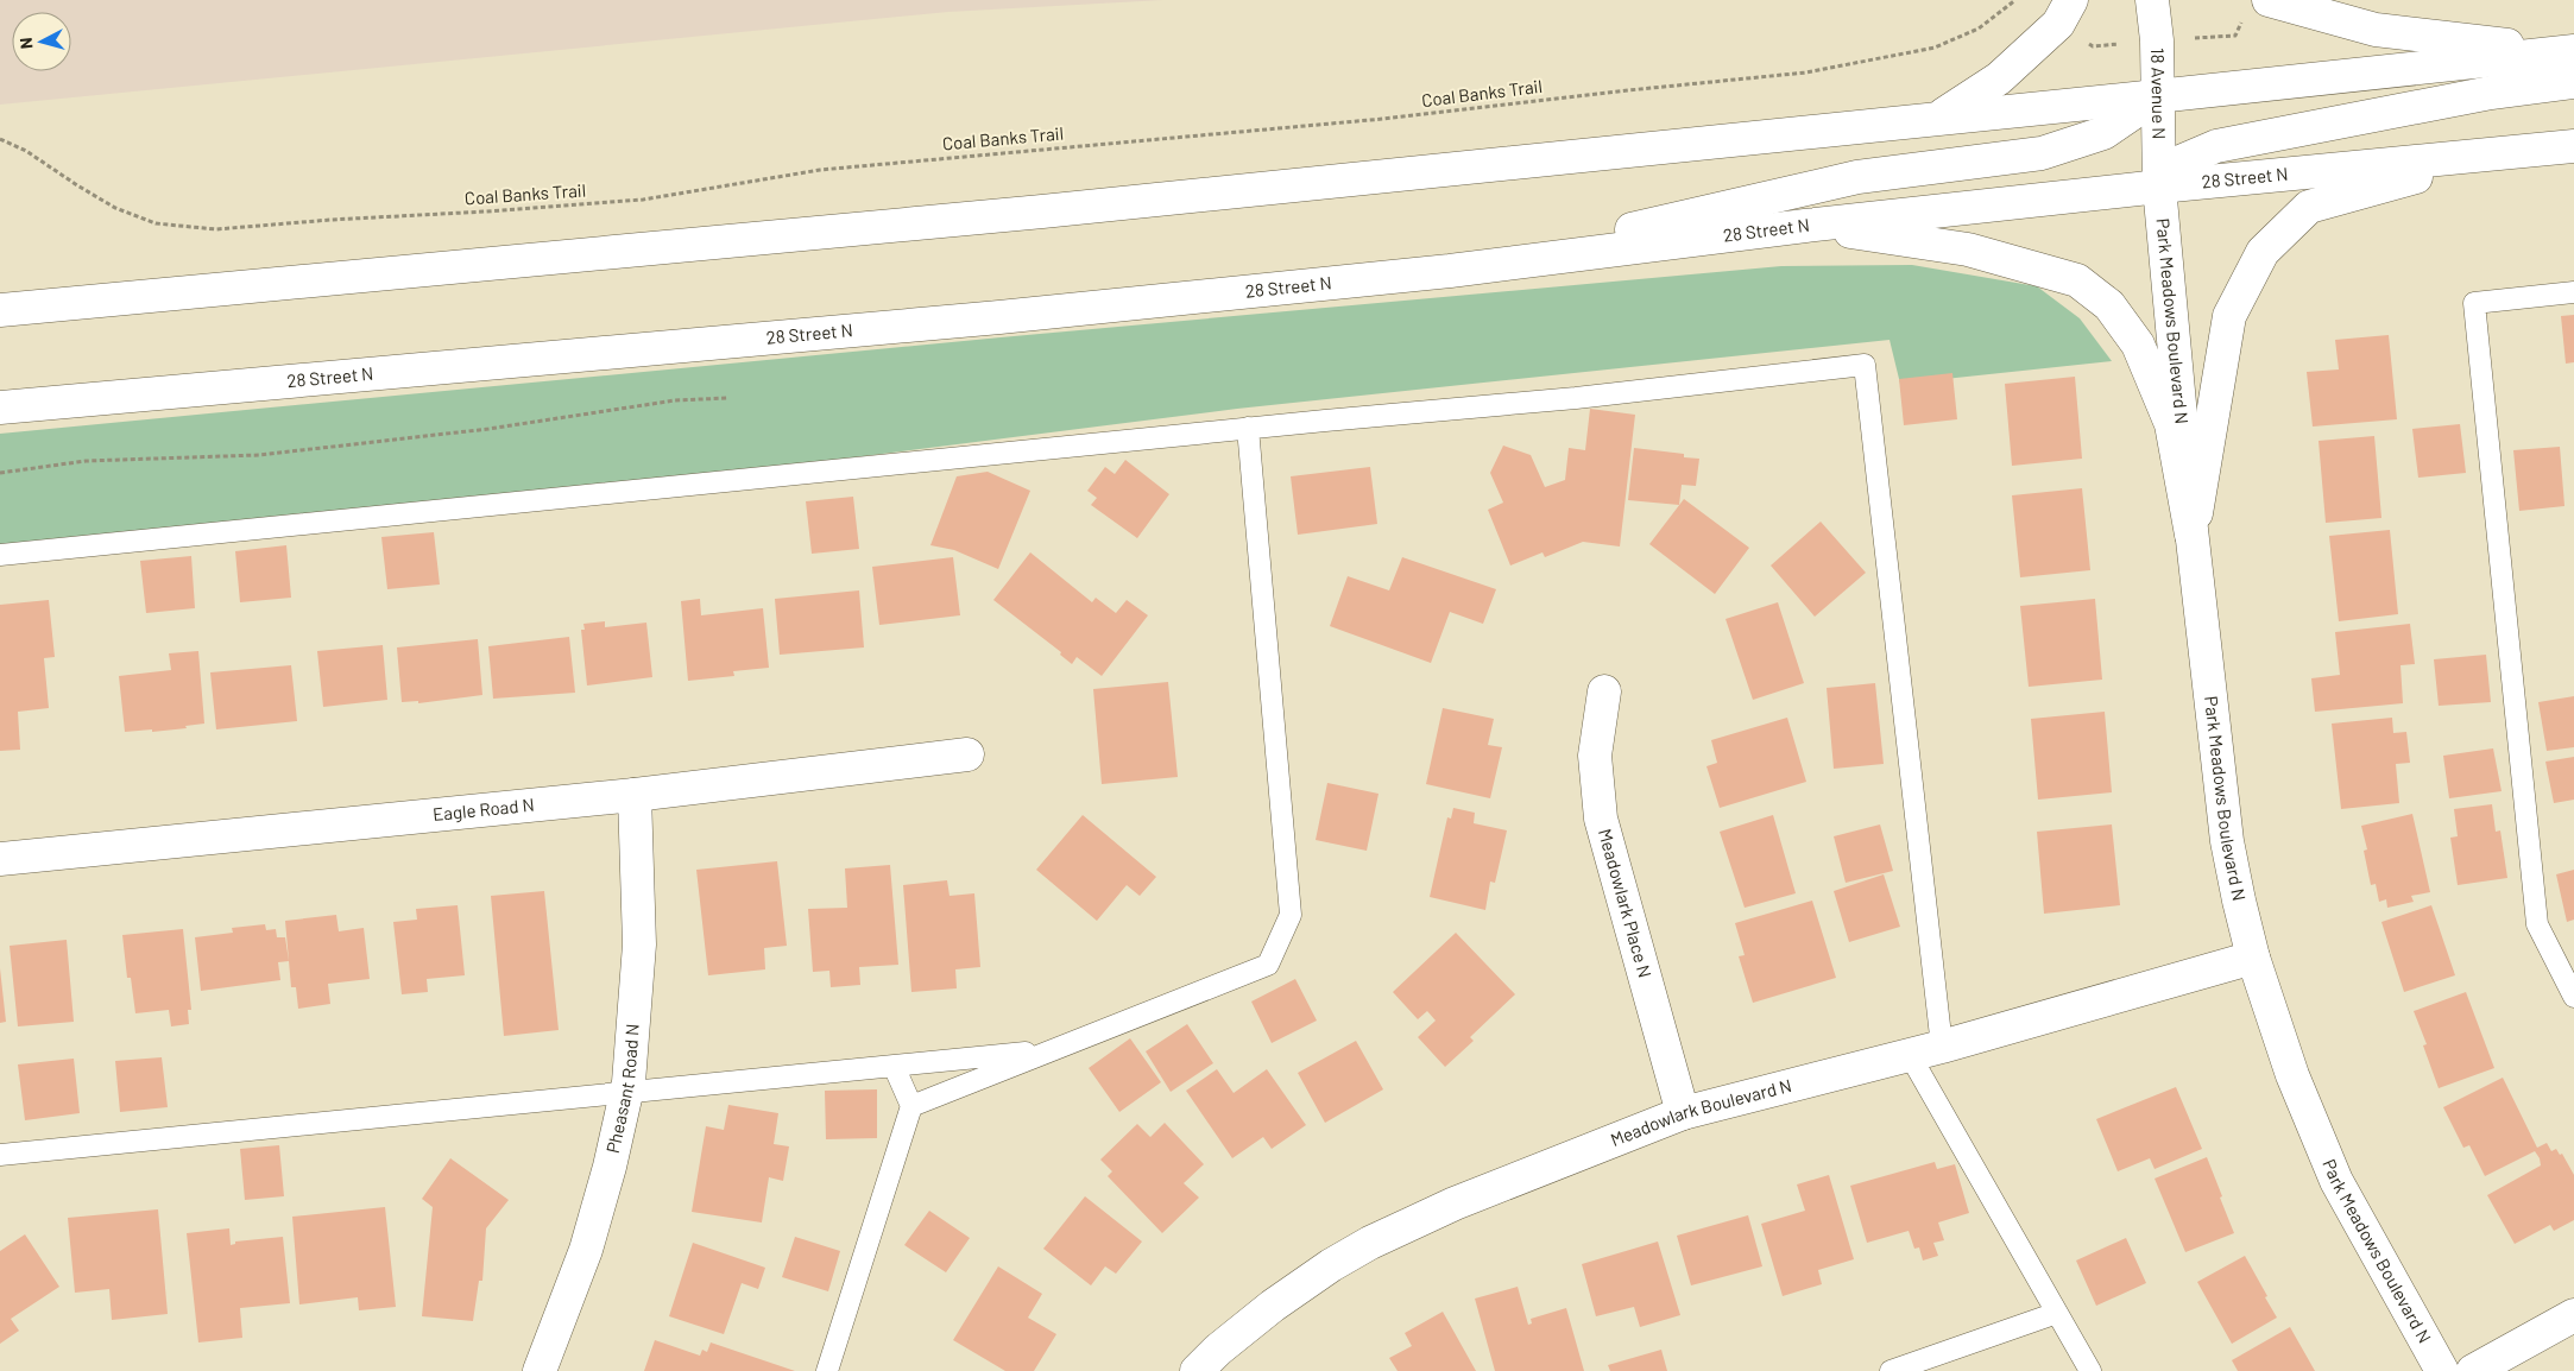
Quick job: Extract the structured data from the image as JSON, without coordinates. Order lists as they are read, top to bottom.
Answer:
{
  "streets": {
    "main road": [
      "18 Avenue N",
      "28 Street N",
      "Park Meadows Boulevard N",
      "Eagle Road N",
      "Meadowlark Place N",
      "Pheasant Road N",
      "Meadowlark Boulevard N"
    ],
    "path": ["Coal Banks Trail"]
  },
  "crossings": [
    ["18 Avenue N", "28 Street N"],
    ["18 Avenue N", "Park Meadows Boulevard N"],
    ["28 Street N", "Park Meadows Boulevard N"],
    ["Park Meadows Boulevard N", "Meadowlark Boulevard N"],
    ["Eagle Road N", "Pheasant Road N"],
    ["Meadowlark Place N", "Meadowlark Boulevard N"]
  ],
  "north": "left"
}
